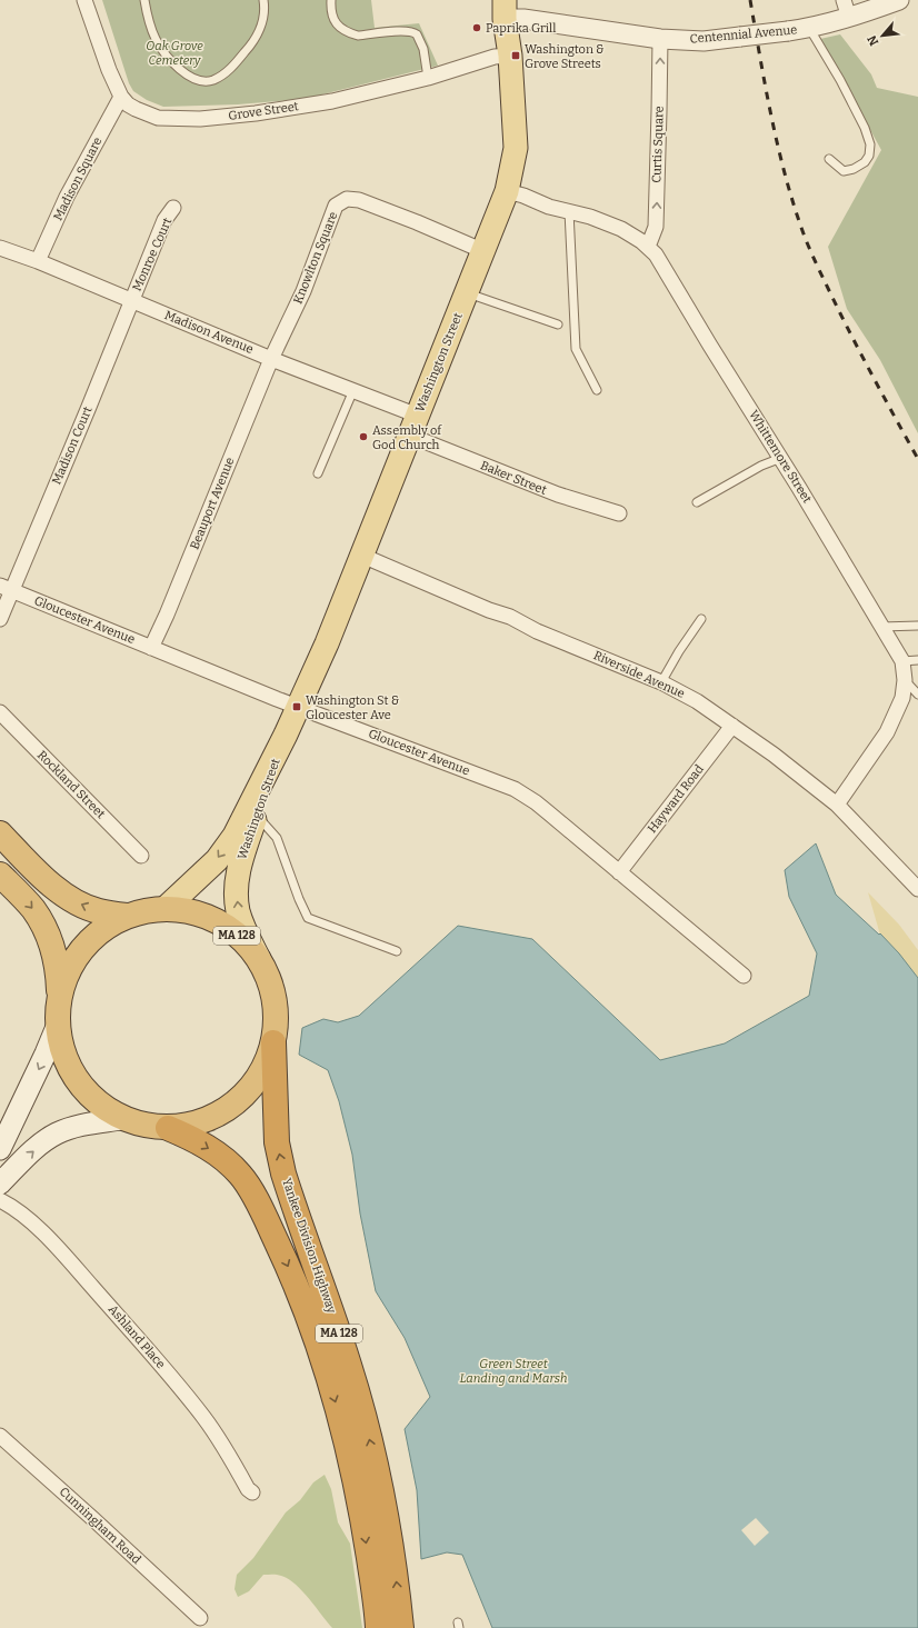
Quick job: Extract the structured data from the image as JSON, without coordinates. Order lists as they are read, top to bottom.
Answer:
{
  "streets": {
    "highway": ["MA 128", "Yankee Division Highway"],
    "main road": ["Washington Street"],
    "street": [
      "Centennial Avenue",
      "Grove Street",
      "Curtis Square",
      "Madison Square",
      "Monroe Court",
      "Knowlton Square",
      "Madison Avenue",
      "Madison Court",
      "Whittemore Street",
      "Baker Street",
      "Beauport Avenue",
      "Gloucester Avenue",
      "Riverside Avenue",
      "Rockland Street",
      "Hayward Road",
      "Ashland Place",
      "Cunningham Road"
    ]
  },
  "crossings": [
    ["Centennial Avenue", "Curtis Square"],
    ["Centennial Avenue", "Washington Street"],
    ["Grove Street", "Madison Square"],
    ["Grove Street", "Washington Street"],
    ["Curtis Square", "Whittemore Street"],
    ["Madison Square", "Madison Avenue"],
    ["Monroe Court", "Madison Avenue"],
    ["Monroe Court", "Madison Court"],
    ["Knowlton Square", "Madison Avenue"],
    ["Knowlton Square", "Washington Street"],
    ["Knowlton Square", "Beauport Avenue"],
    ["Madison Avenue", "Washington Street"],
    ["Madison Avenue", "Madison Court"],
    ["Madison Avenue", "Baker Street"],
    ["Madison Avenue", "Beauport Avenue"],
    ["Washington Street", "Whittemore Street"],
    ["Washington Street", "Baker Street"],
    ["Washington Street", "Gloucester Avenue"],
    ["Washington Street", "Riverside Avenue"],
    ["Washington Street", "MA 128"],
    ["Madison Court", "Gloucester Avenue"],
    ["Whittemore Street", "Riverside Avenue"],
    ["Beauport Avenue", "Gloucester Avenue"],
    ["Gloucester Avenue", "Hayward Road"],
    ["Riverside Avenue", "Hayward Road"],
    ["MA 128", "Yankee Division Highway"]
  ],
  "one_way": ["Curtis Square"],
  "parks": ["Oak Grove Cemetery", "Green Street Landing and Marsh"],
  "places": {
    "other": ["Paprika Grill", "Assembly of God Church"],
    "transit": ["Washington & Grove Streets", "Washington St & Gloucester Ave"]
  },
  "north": "bottom left"
}
